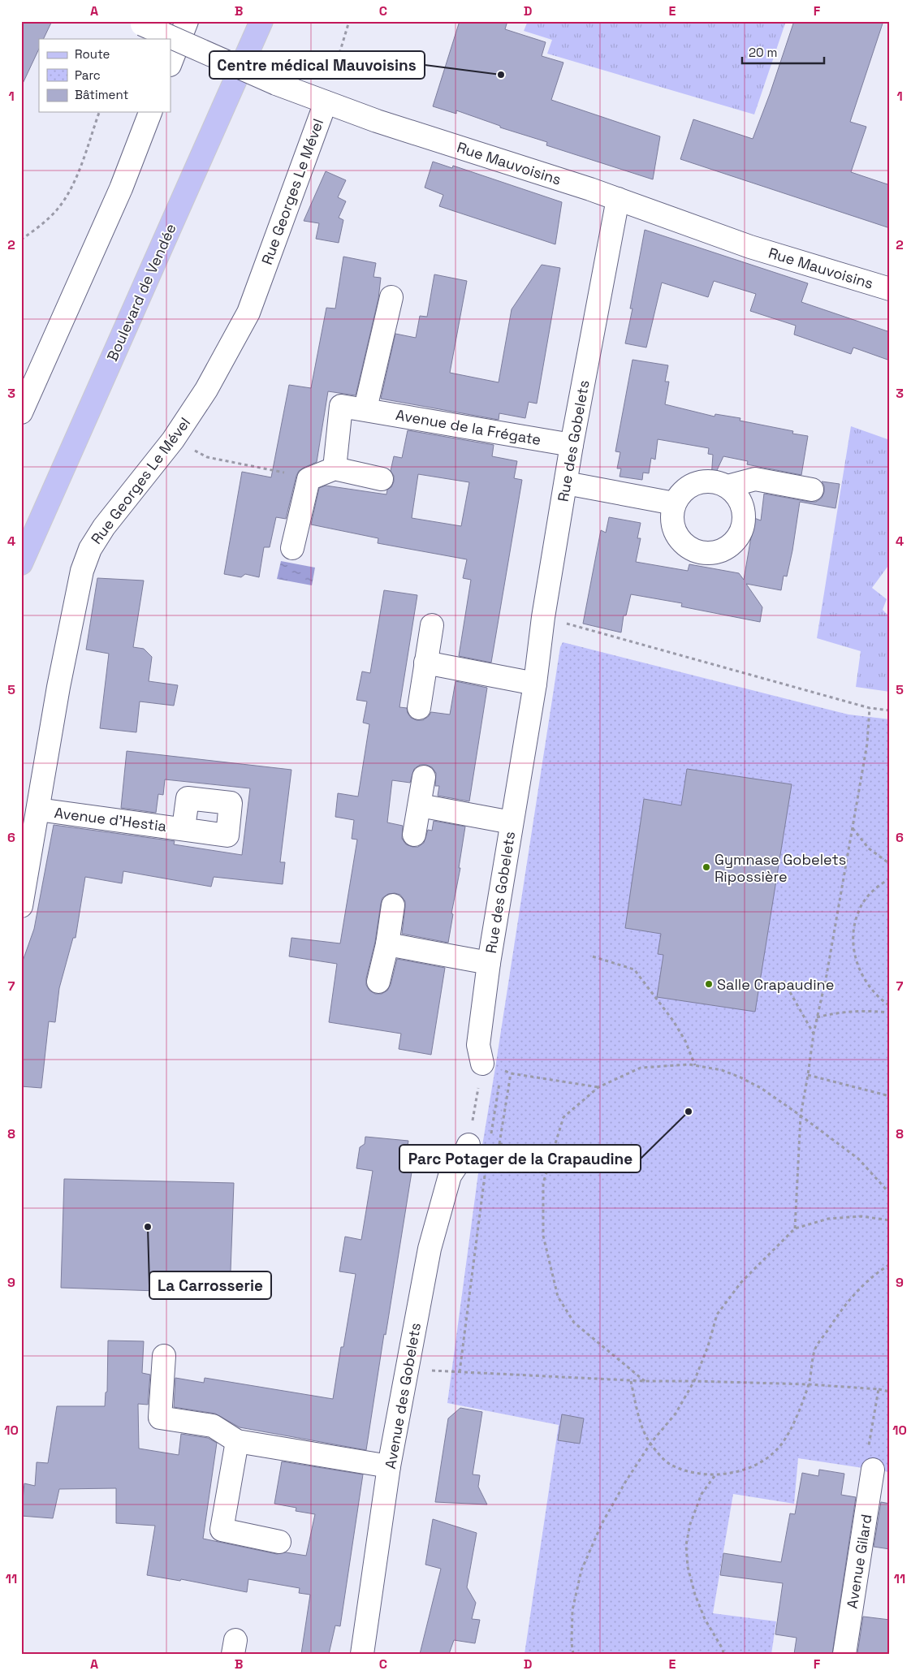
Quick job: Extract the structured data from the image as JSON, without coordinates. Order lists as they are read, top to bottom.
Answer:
{
  "streets": {
    "main road": ["Boulevard de Vendée"],
    "street": [
      "Rue Mauvoisins",
      "Rue Georges Le Mével",
      "Avenue de la Frégate",
      "Rue des Gobelets",
      "Avenue d'Hestia",
      "Avenue des Gobelets",
      "Avenue Gilard"
    ]
  },
  "crossings": [
    ["Rue Mauvoisins", "Rue Georges Le Mével"],
    ["Rue Mauvoisins", "Rue des Gobelets"],
    ["Rue Georges Le Mével", "Avenue d'Hestia"],
    ["Avenue de la Frégate", "Rue des Gobelets"]
  ],
  "places": [
    "Centre médical Mauvoisins",
    "Gymnase Gobelets Ripossière",
    "Salle Crapaudine",
    "Parc Potager de la Crapaudine",
    "La Carrosserie"
  ],
  "legend": ["Route", "Parc", "Bâtiment"],
  "scale_bar": "20 m",
  "grid": {
    "columns": [
      "A",
      "B",
      "C",
      "D",
      "E",
      "F"
    ],
    "rows": [
      "1",
      "2",
      "3",
      "4",
      "5",
      "6",
      "7",
      "8",
      "9",
      "10",
      "11"
    ]
  }
}
